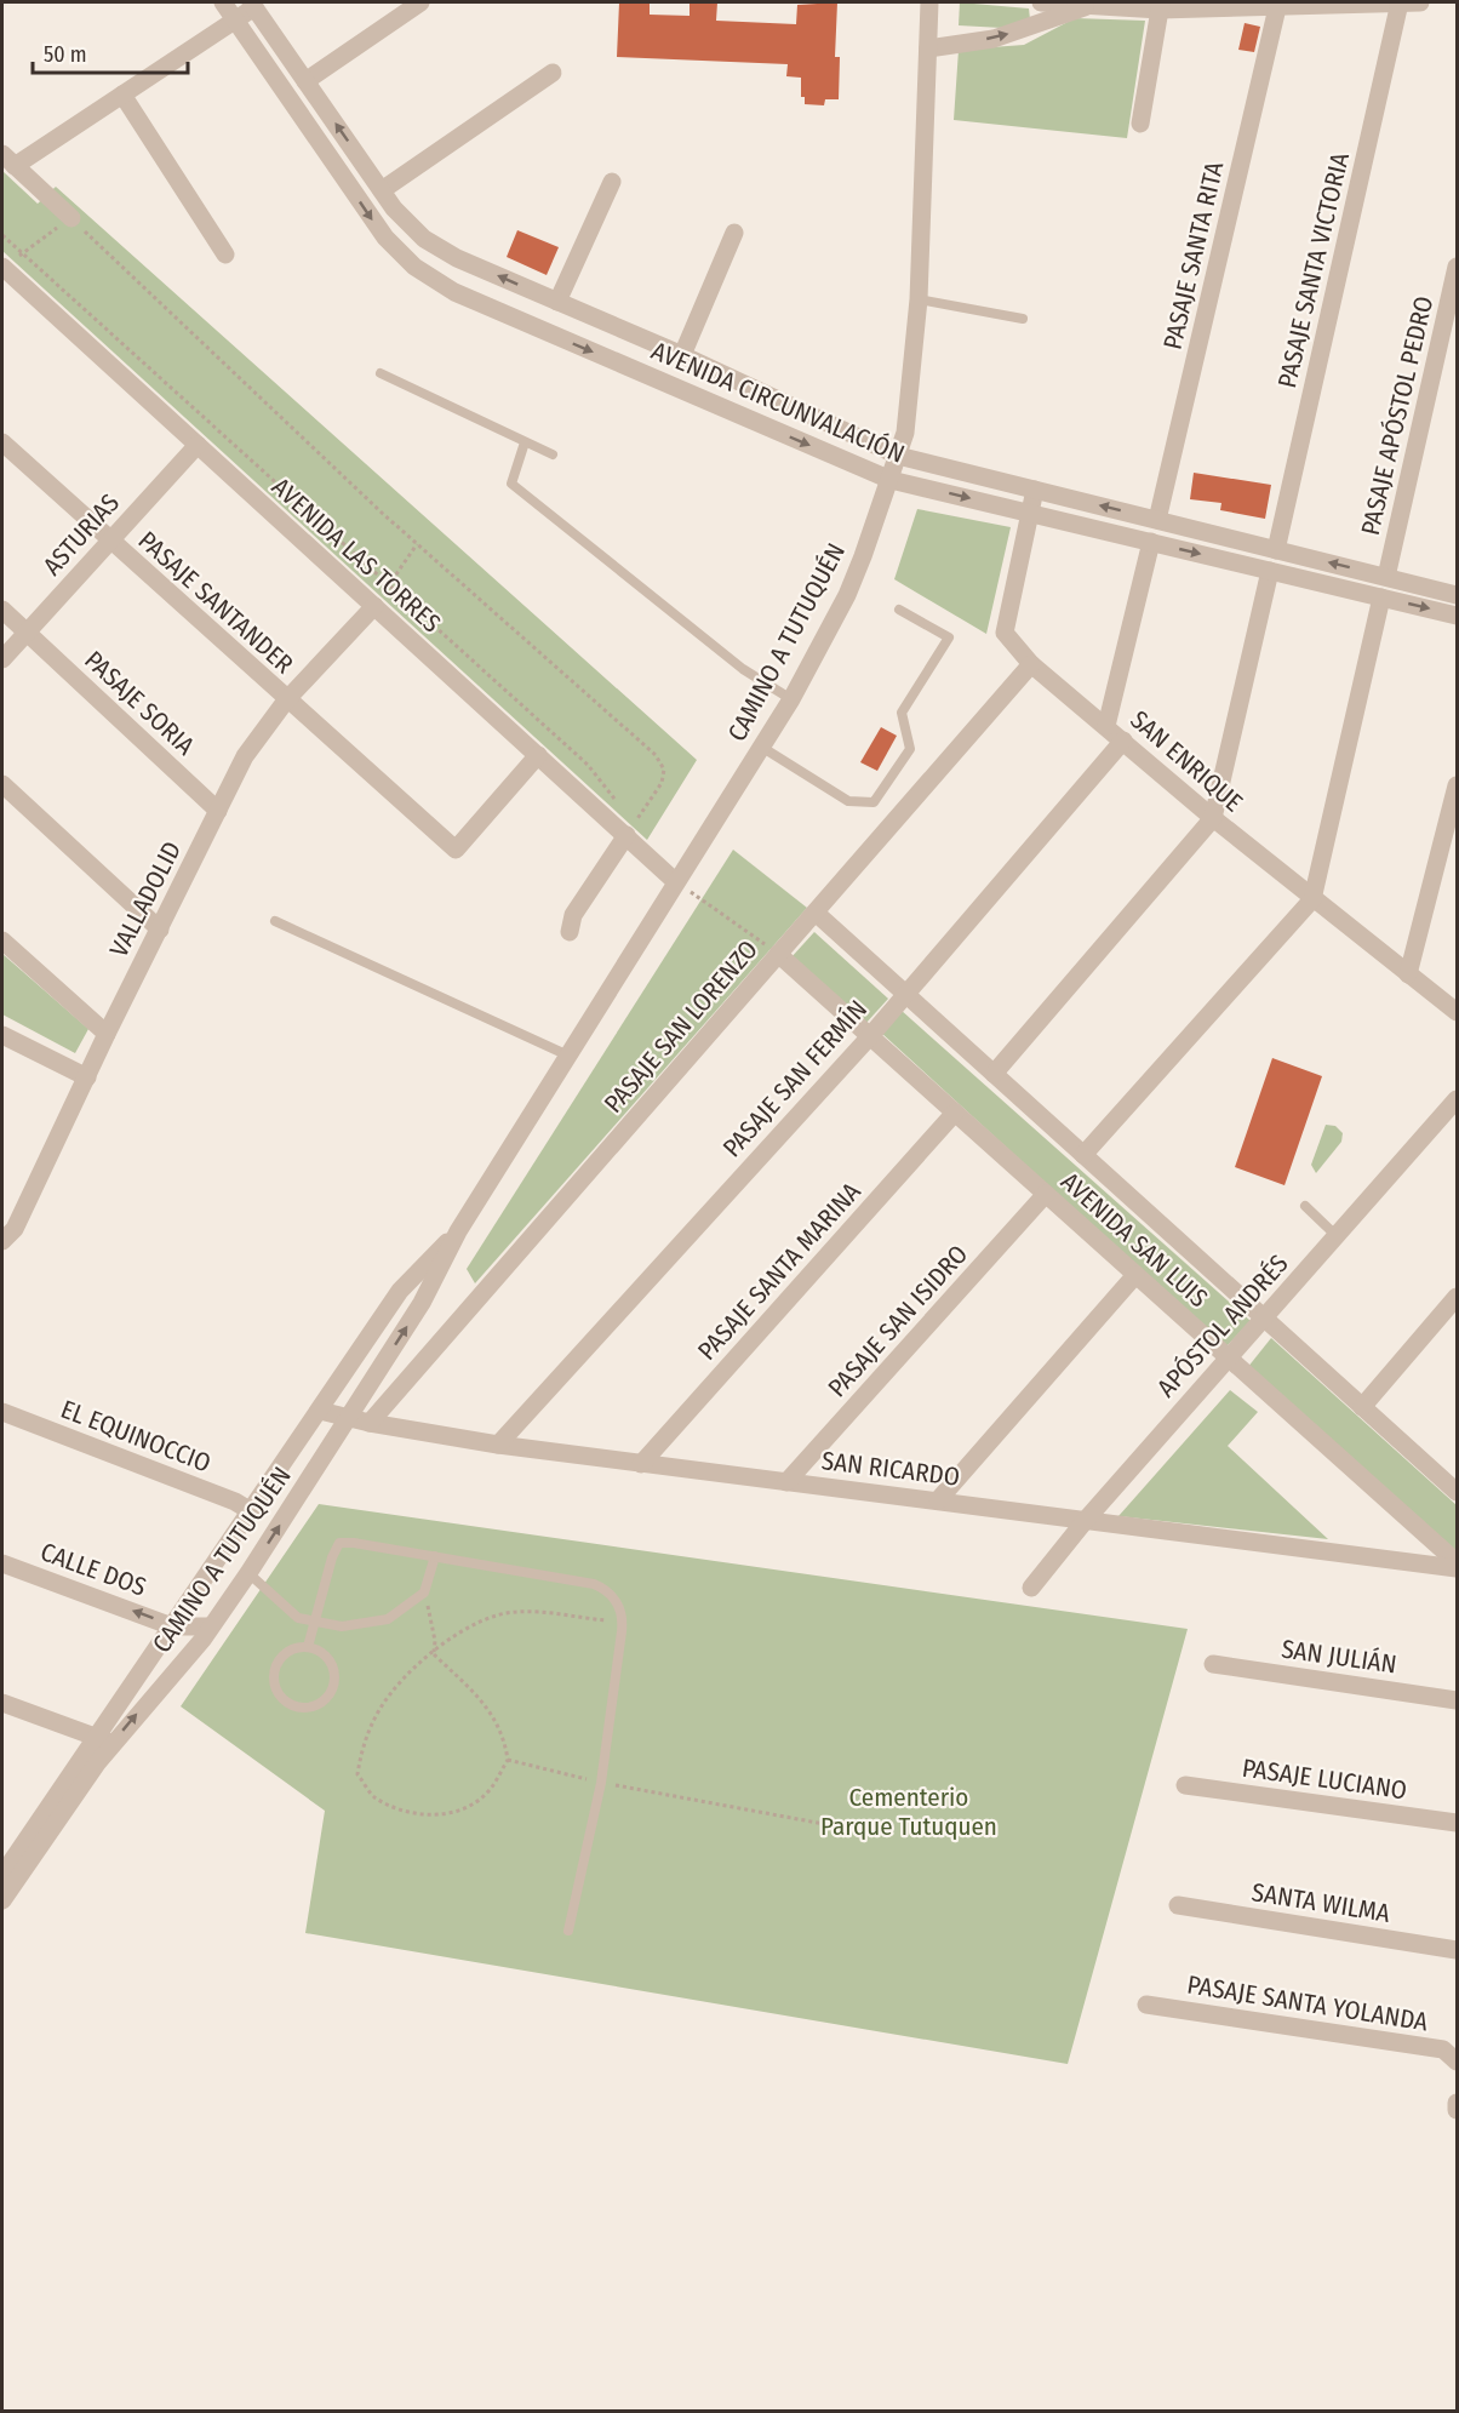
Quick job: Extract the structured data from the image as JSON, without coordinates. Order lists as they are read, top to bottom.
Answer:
{
  "streets": {
    "street": [
      "PASAJE SANTA RITA",
      "PASAJE SANTA VICTORIA",
      "AVENIDA CIRCUNVALACIÓN",
      "PASAJE APÓSTOL PEDRO",
      "ASTURIAS",
      "AVENIDA LAS TORRES",
      "PASAJE SANTANDER",
      "CAMINO A TUTUQUÉN",
      "PASAJE SORIA",
      "SAN ENRIQUE",
      "VALLADOLID",
      "PASAJE SAN LORENZO",
      "PASAJE SAN FERMÍN",
      "AVENIDA SAN LUIS",
      "PASAJE SANTA MARINA",
      "PASAJE SAN ISIDRO",
      "APÓSTOL ANDRÉS",
      "EL EQUINOCCIO",
      "SAN RICARDO",
      "CALLE DOS",
      "SAN JULIÁN",
      "PASAJE LUCIANO",
      "SANTA WILMA",
      "PASAJE SANTA YOLANDA"
    ]
  },
  "crossings": [
    ["PASAJE SANTA RITA", "AVENIDA CIRCUNVALACIÓN"],
    ["PASAJE SANTA VICTORIA", "AVENIDA CIRCUNVALACIÓN"],
    ["AVENIDA CIRCUNVALACIÓN", "PASAJE APÓSTOL PEDRO"],
    ["AVENIDA CIRCUNVALACIÓN", "CAMINO A TUTUQUÉN"],
    ["AVENIDA CIRCUNVALACIÓN", "SAN ENRIQUE"],
    ["ASTURIAS", "AVENIDA LAS TORRES"],
    ["ASTURIAS", "PASAJE SANTANDER"],
    ["ASTURIAS", "PASAJE SORIA"],
    ["AVENIDA LAS TORRES", "PASAJE SANTANDER"],
    ["AVENIDA LAS TORRES", "CAMINO A TUTUQUÉN"],
    ["AVENIDA LAS TORRES", "VALLADOLID"],
    ["PASAJE SANTANDER", "VALLADOLID"],
    ["CAMINO A TUTUQUÉN", "EL EQUINOCCIO"],
    ["CAMINO A TUTUQUÉN", "SAN RICARDO"],
    ["CAMINO A TUTUQUÉN", "CALLE DOS"],
    ["PASAJE SORIA", "VALLADOLID"],
    ["SAN ENRIQUE", "PASAJE SAN LORENZO"],
    ["SAN ENRIQUE", "PASAJE SAN FERMÍN"],
    ["PASAJE SAN LORENZO", "AVENIDA SAN LUIS"],
    ["PASAJE SAN LORENZO", "SAN RICARDO"],
    ["PASAJE SAN FERMÍN", "AVENIDA SAN LUIS"],
    ["PASAJE SAN FERMÍN", "SAN RICARDO"],
    ["AVENIDA SAN LUIS", "PASAJE SANTA MARINA"],
    ["AVENIDA SAN LUIS", "PASAJE SAN ISIDRO"],
    ["AVENIDA SAN LUIS", "APÓSTOL ANDRÉS"],
    ["PASAJE SANTA MARINA", "SAN RICARDO"],
    ["PASAJE SAN ISIDRO", "SAN RICARDO"],
    ["APÓSTOL ANDRÉS", "SAN RICARDO"]
  ],
  "parks": ["Cementerio Parque Tutuquen"],
  "scale_bar": "50 m"
}
